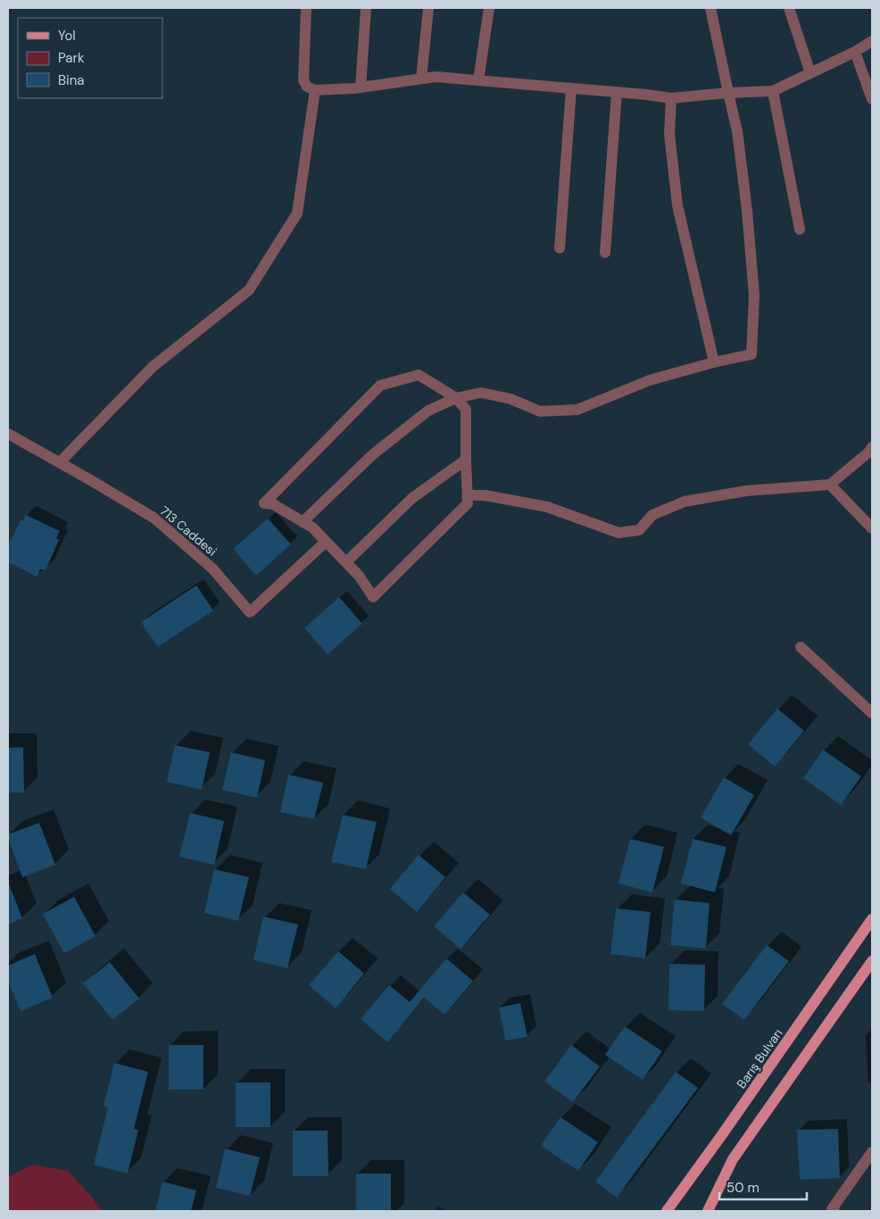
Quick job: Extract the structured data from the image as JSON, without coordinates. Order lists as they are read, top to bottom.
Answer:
{
  "streets": {
    "main road": ["Barış Bulvarı"],
    "street": ["713 Caddesi"]
  },
  "legend": ["Yol", "Park", "Bina"],
  "scale_bar": "50 m"
}
